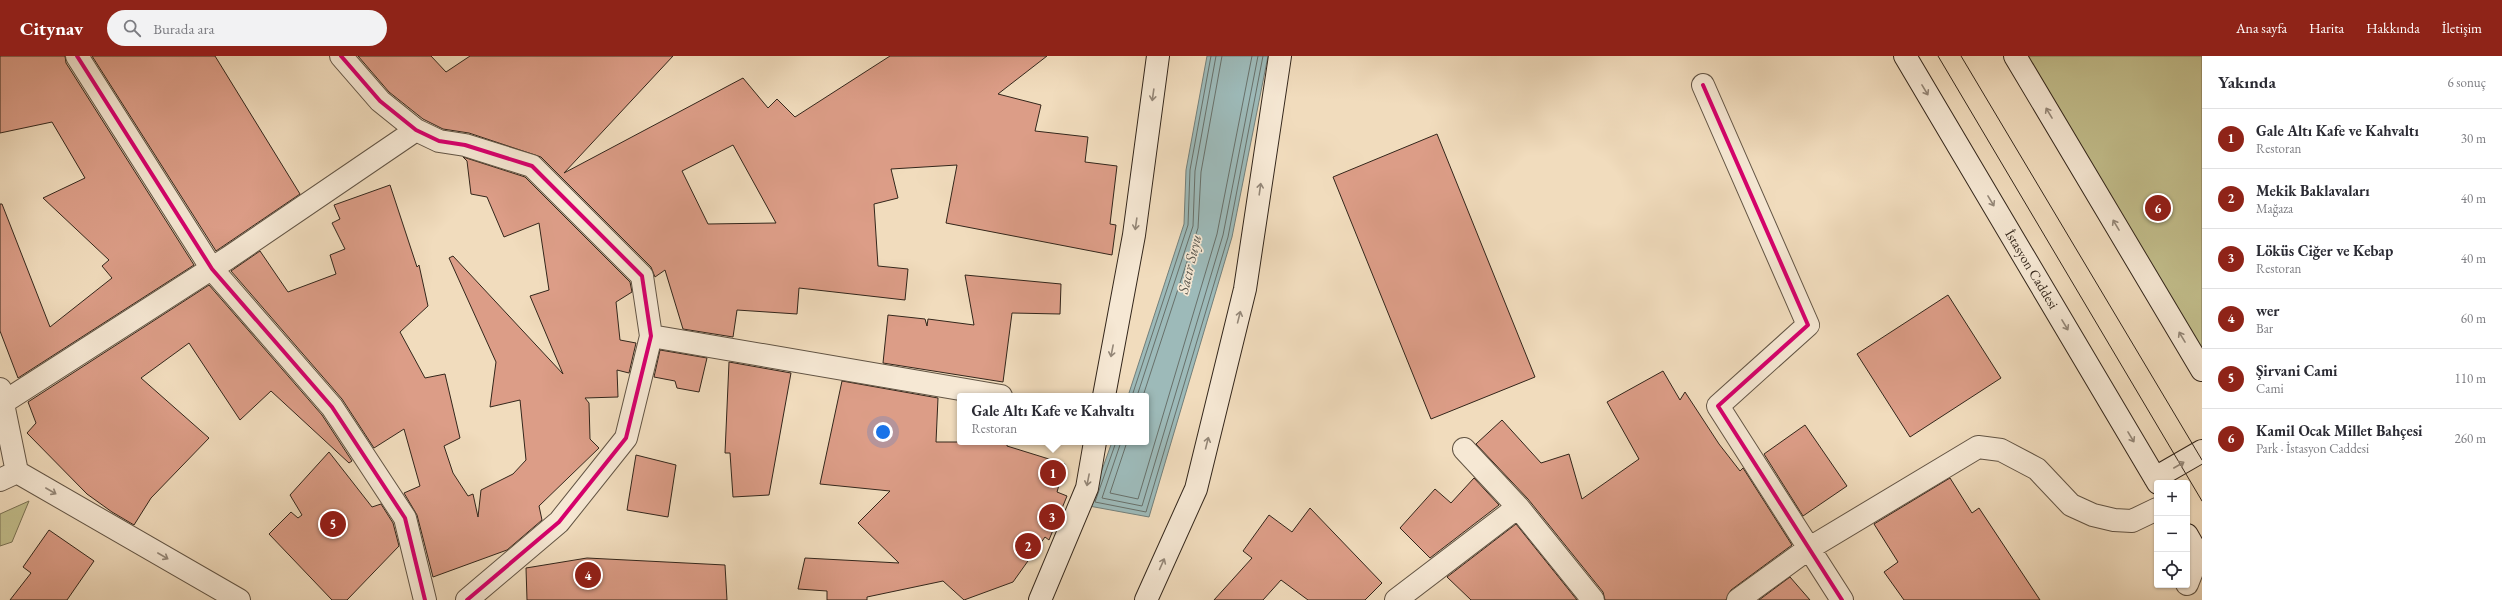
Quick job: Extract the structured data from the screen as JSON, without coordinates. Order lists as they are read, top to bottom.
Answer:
{
  "streets": {
    "street": ["İstasyon Caddesi"]
  },
  "water": ["Sacır Suyu"],
  "page": {
    "header": "Citynav",
    "search": "Burada ara",
    "nav": [
      "Ana sayfa",
      "Harita",
      "Hakkında",
      "İletişim"
    ],
    "heading": ["Yakında", "6 sonuç"],
    "list": [
      {
        "mark": "1",
        "name": "Gale Altı Kafe ve Kahvaltı",
        "note": "Restoran",
        "value": "30 m"
      },
      {
        "mark": "2",
        "name": "Mekik Baklavaları",
        "note": "Mağaza",
        "value": "40 m"
      },
      {
        "mark": "3",
        "name": "Löküs Ciğer ve Kebap",
        "note": "Restoran",
        "value": "40 m"
      },
      {
        "mark": "4",
        "name": "wer",
        "note": "Bar",
        "value": "60 m"
      },
      {
        "mark": "5",
        "name": "Şirvani Cami",
        "note": "Cami",
        "value": "110 m"
      },
      {
        "mark": "6",
        "name": "Kamil Ocak Millet Bahçesi",
        "note": "Park · İstasyon Caddesi",
        "value": "260 m"
      }
    ],
    "pins": [
      "6",
      "1",
      "3",
      "5",
      "2",
      "4"
    ],
    "popup": ["Gale Altı Kafe ve Kahvaltı", "Restoran"],
    "map_buttons": ["+", "−"]
  }
}
